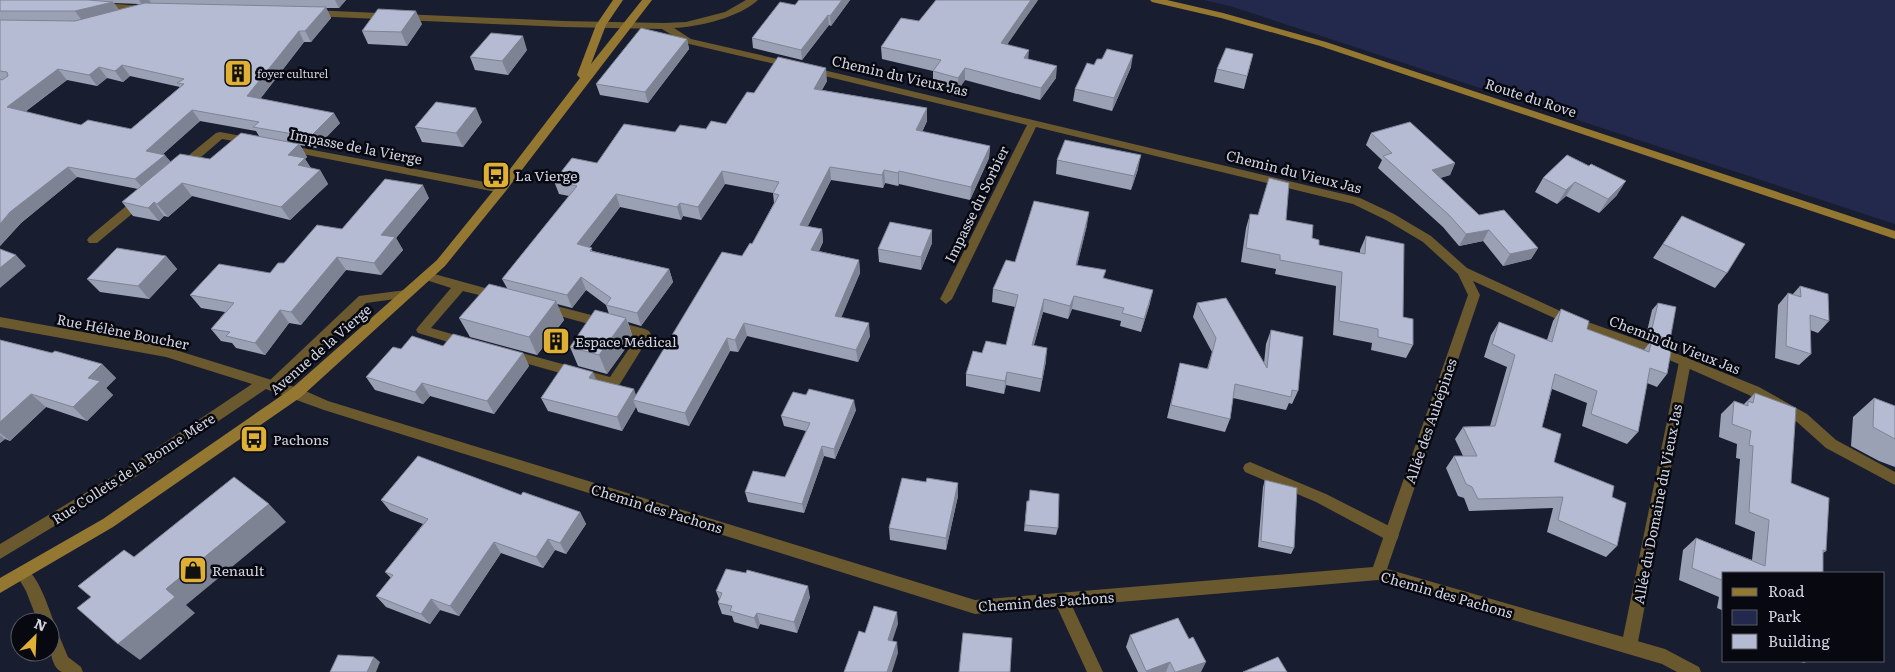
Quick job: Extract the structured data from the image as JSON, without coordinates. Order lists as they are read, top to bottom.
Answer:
{
  "streets": {
    "street": [
      "Chemin du Vieux Jas",
      "Route du Rove",
      "Impasse de la Vierge",
      "Impasse du Sorbier",
      "Rue Hélène Boucher",
      "Avenue de la Vierge",
      "Allée des Aubépines",
      "Rue Collets de la Bonne Mère",
      "Allée du Domaine du Vieux Jas",
      "Chemin des Pachons"
    ]
  },
  "crossings": [
    ["Chemin du Vieux Jas", "Impasse du Sorbier"],
    ["Chemin du Vieux Jas", "Allée des Aubépines"],
    ["Chemin du Vieux Jas", "Allée du Domaine du Vieux Jas"],
    ["Impasse de la Vierge", "Avenue de la Vierge"],
    ["Rue Hélène Boucher", "Avenue de la Vierge"],
    ["Rue Hélène Boucher", "Rue Collets de la Bonne Mère"],
    ["Rue Hélène Boucher", "Chemin des Pachons"],
    ["Avenue de la Vierge", "Rue Collets de la Bonne Mère"],
    ["Avenue de la Vierge", "Chemin des Pachons"],
    ["Allée des Aubépines", "Chemin des Pachons"],
    ["Allée du Domaine du Vieux Jas", "Chemin des Pachons"]
  ],
  "places": {
    "building": ["foyer culturel", "Espace Médical"],
    "bus stop": ["La Vierge", "Pachons"],
    "shop": ["Renault"]
  },
  "legend": ["Road", "Park", "Building"],
  "north": "top right"
}
